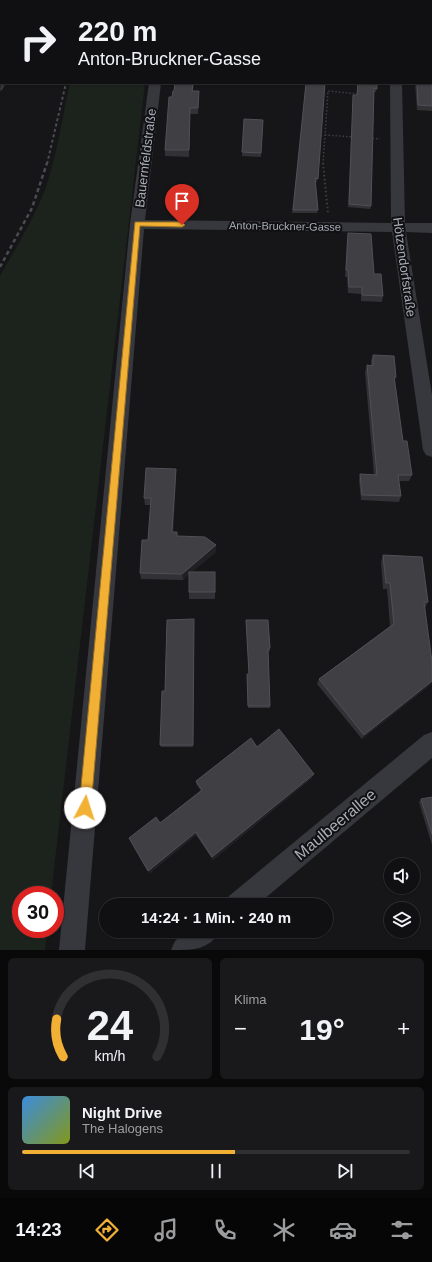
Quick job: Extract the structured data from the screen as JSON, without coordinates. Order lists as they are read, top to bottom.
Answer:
{
  "streets": {
    "street": [
      "Bauernfeldstraße",
      "Anton-Bruckner-Gasse",
      "Hötzendorfstraße",
      "Maulbeerallee"
    ]
  },
  "crossings": [
    ["Bauernfeldstraße", "Anton-Bruckner-Gasse"],
    ["Anton-Bruckner-Gasse", "Hötzendorfstraße"]
  ],
  "page": {
    "turn": ["220 m", "Anton-Bruckner-Gasse"],
    "limit": "30",
    "trip": "14:24 · 1 Min. · 240 m",
    "tile": "Klima",
    "heat": ["−", "19°", "+"],
    "song": ["Night Drive", "The Halogens"],
    "tabs": "14:23",
    "gauge": ["24", "km/h"]
  }
}
